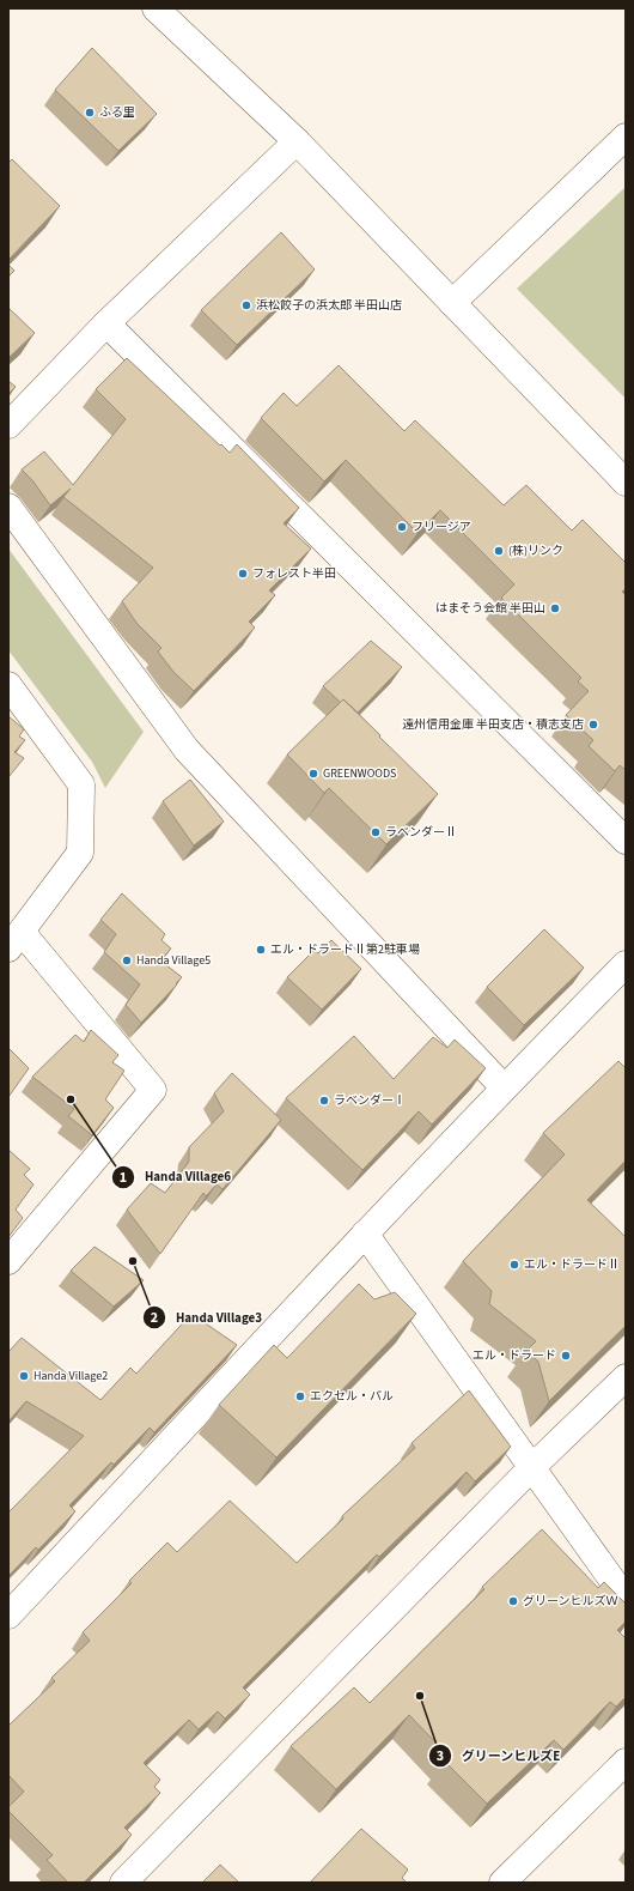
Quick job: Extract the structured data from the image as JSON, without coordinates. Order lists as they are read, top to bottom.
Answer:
{
  "places": [
    "ふる里",
    "浜松餃子の浜太郎 半田山店",
    "フリージア",
    "(株)リンク",
    "フォレスト半田",
    "はまそう会館 半田山",
    "遠州信用金庫 半田支店・積志支店",
    "GREENWOODS",
    "ラベンダーⅡ",
    "エル・ドラードⅡ第2駐車場",
    "Handa Village5",
    "Handa Village6",
    "ラベンダーⅠ",
    "Handa Village3",
    "エル・ドラードⅡ",
    "エル・ドラード",
    "Handa Village2",
    "エクセル・パル",
    "グリーンヒルズＷ",
    "グリーンヒルズE"
  ]
}
